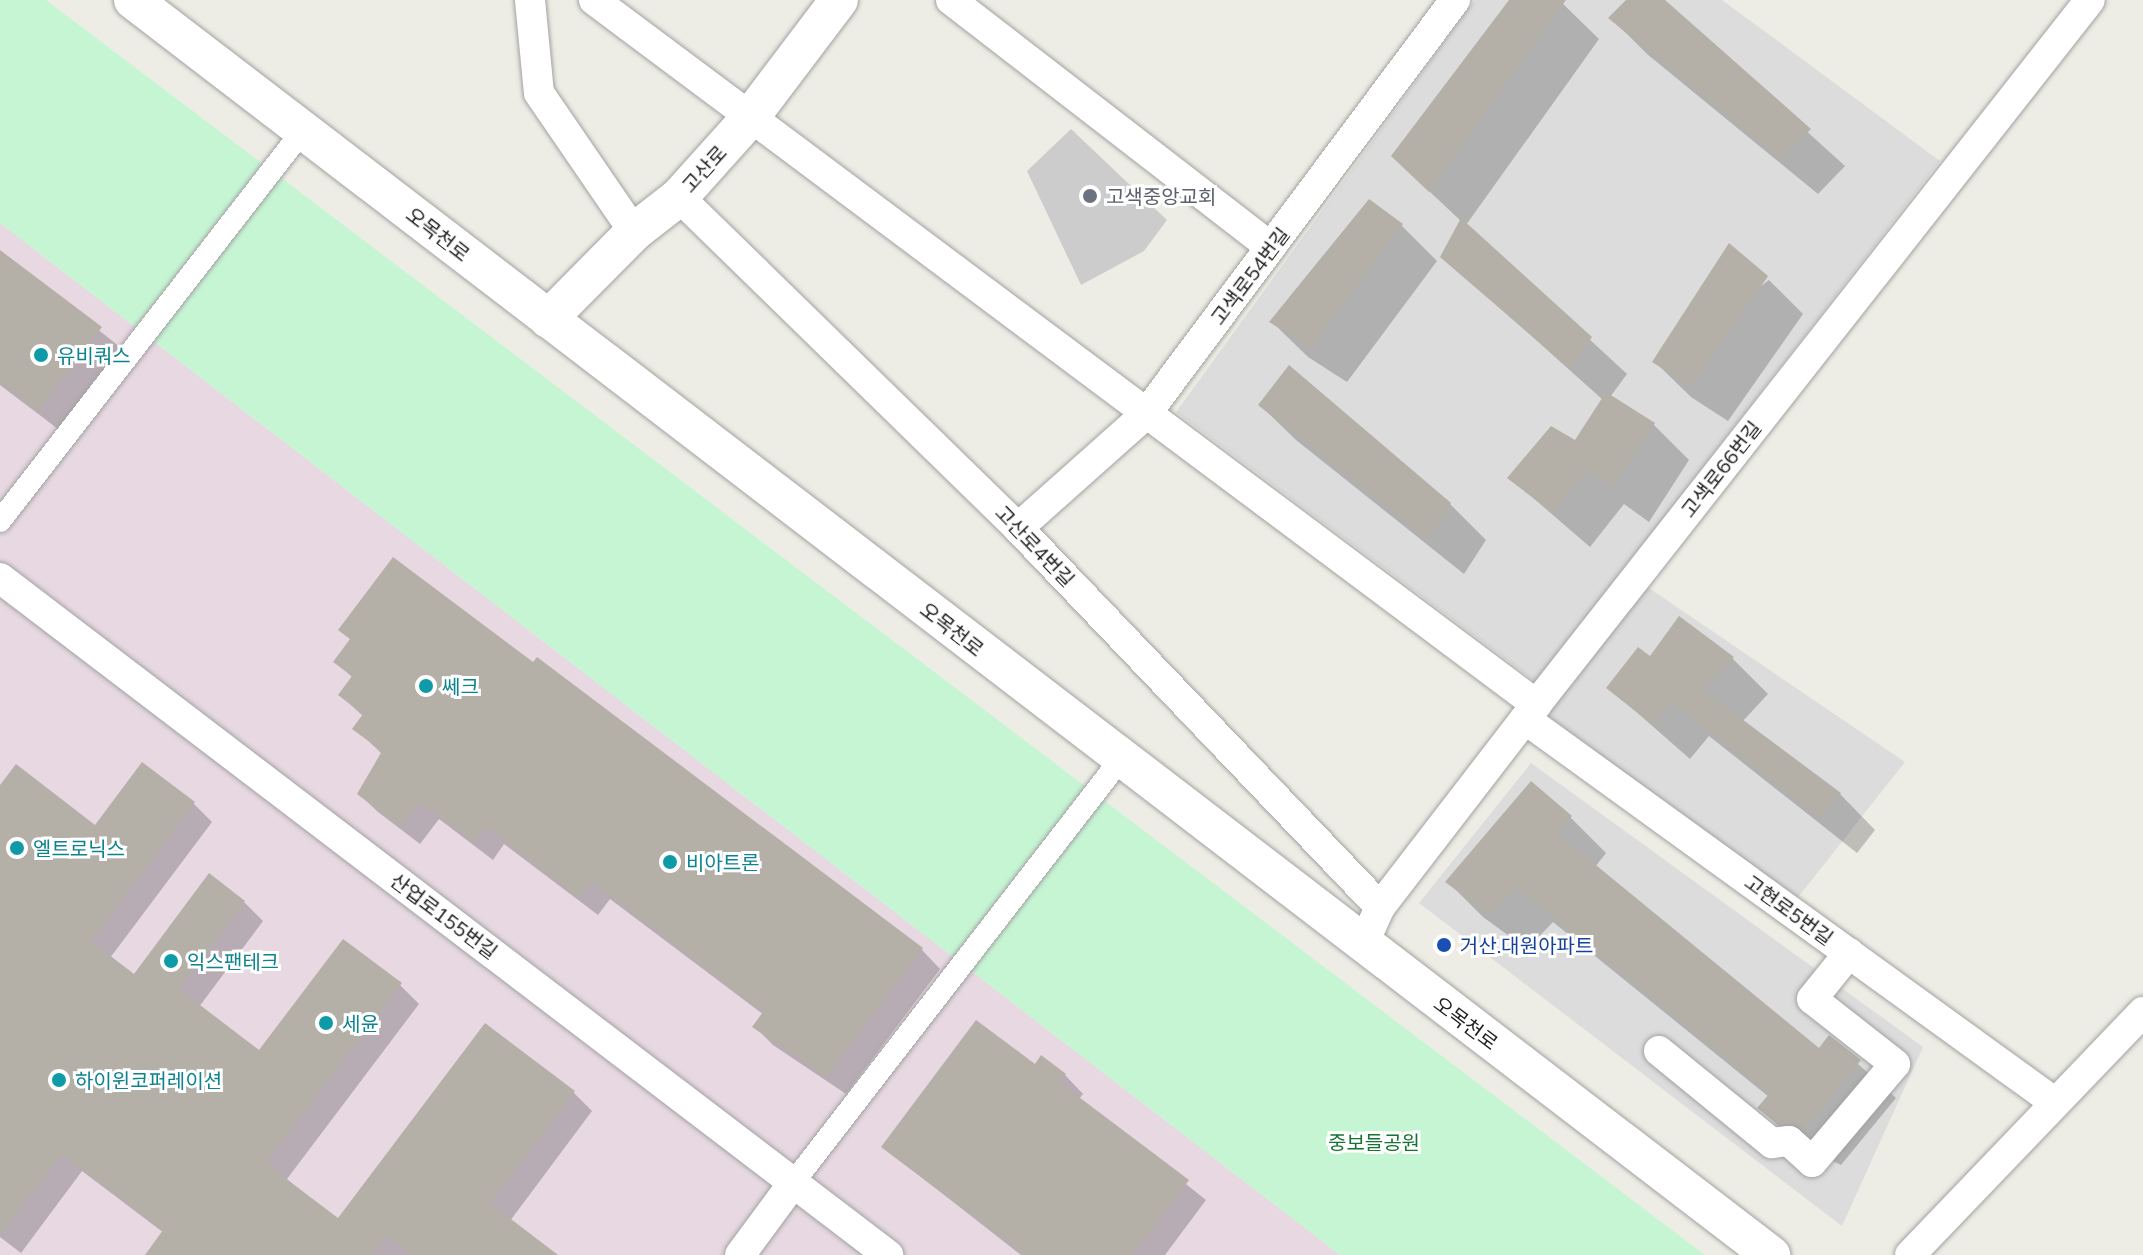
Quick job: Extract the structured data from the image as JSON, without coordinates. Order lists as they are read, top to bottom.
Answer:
{
  "streets": {
    "street": [
      "고산로",
      "오목천로",
      "고색로54번길",
      "고색로66번길",
      "고산로4번길",
      "고현로5번길",
      "산업로155번길"
    ]
  },
  "crossings": [
    ["고산로", "오목천로"],
    ["고산로", "고산로4번길"],
    ["고산로", "고현로5번길"],
    ["오목천로", "고색로66번길"],
    ["고색로54번길", "고산로4번길"],
    ["고색로54번길", "고현로5번길"],
    ["고색로66번길", "고산로4번길"],
    ["고색로66번길", "고현로5번길"]
  ],
  "parks": ["중보들공원"],
  "places": [
    "고색중앙교회",
    "유비쿼스",
    "쎄크",
    "엘트로닉스",
    "비아트론",
    "거산.대원아파트",
    "익스팬테크",
    "세윤",
    "하이윈코퍼레이션"
  ]
}
